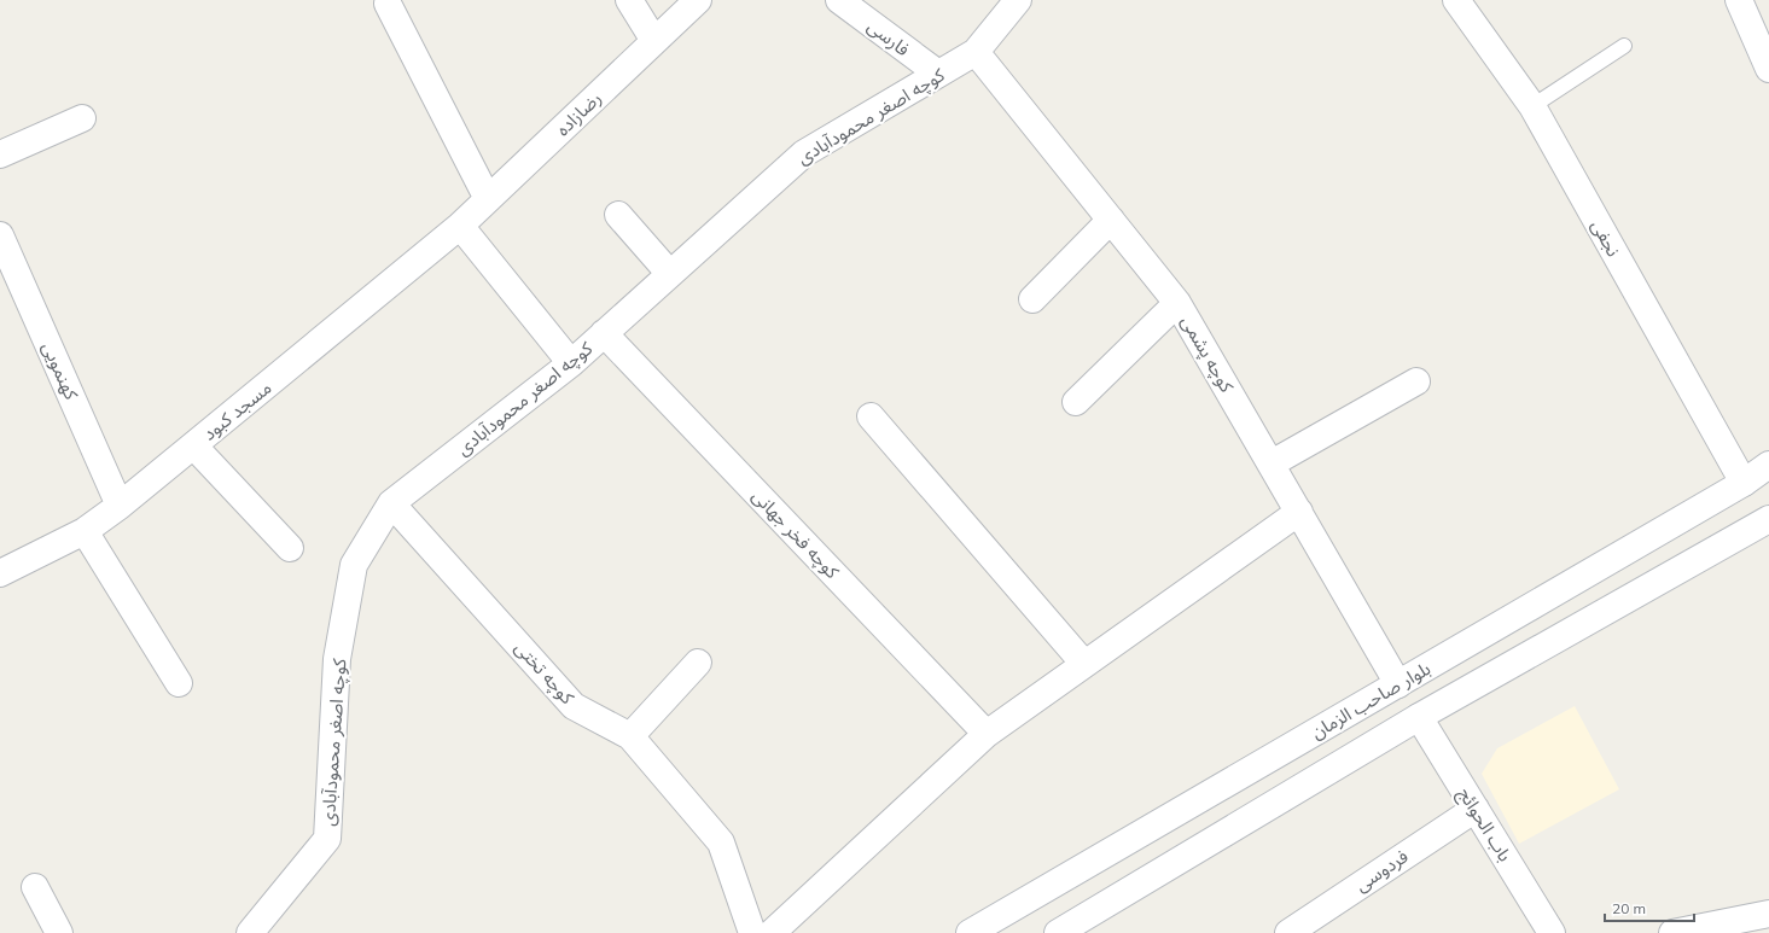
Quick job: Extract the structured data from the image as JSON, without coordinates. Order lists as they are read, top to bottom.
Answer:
{
  "streets": {
    "street": [
      "فارسی",
      "رضازاده",
      "کوچه اصغر محمودآبادی",
      "نجفی",
      "کوچه پشمی",
      "کهنمویی",
      "مسجد کبود",
      "کوچه فخر جهانی",
      "کوچه تختی",
      "بلوار صاحب الزمان",
      "باب الحوائج",
      "فردوسی"
    ]
  },
  "crossings": [
    ["فارسی", "کوچه اصغر محمودآبادی"],
    ["رضازاده", "مسجد کبود"],
    ["کوچه اصغر محمودآبادی", "کوچه پشمی"],
    ["کوچه اصغر محمودآبادی", "کوچه فخر جهانی"],
    ["کوچه اصغر محمودآبادی", "کوچه تختی"],
    ["نجفی", "بلوار صاحب الزمان"],
    ["کوچه پشمی", "بلوار صاحب الزمان"],
    ["کهنمویی", "مسجد کبود"],
    ["باب الحوائج", "فردوسی"]
  ],
  "scale_bar": "20 m"
}
